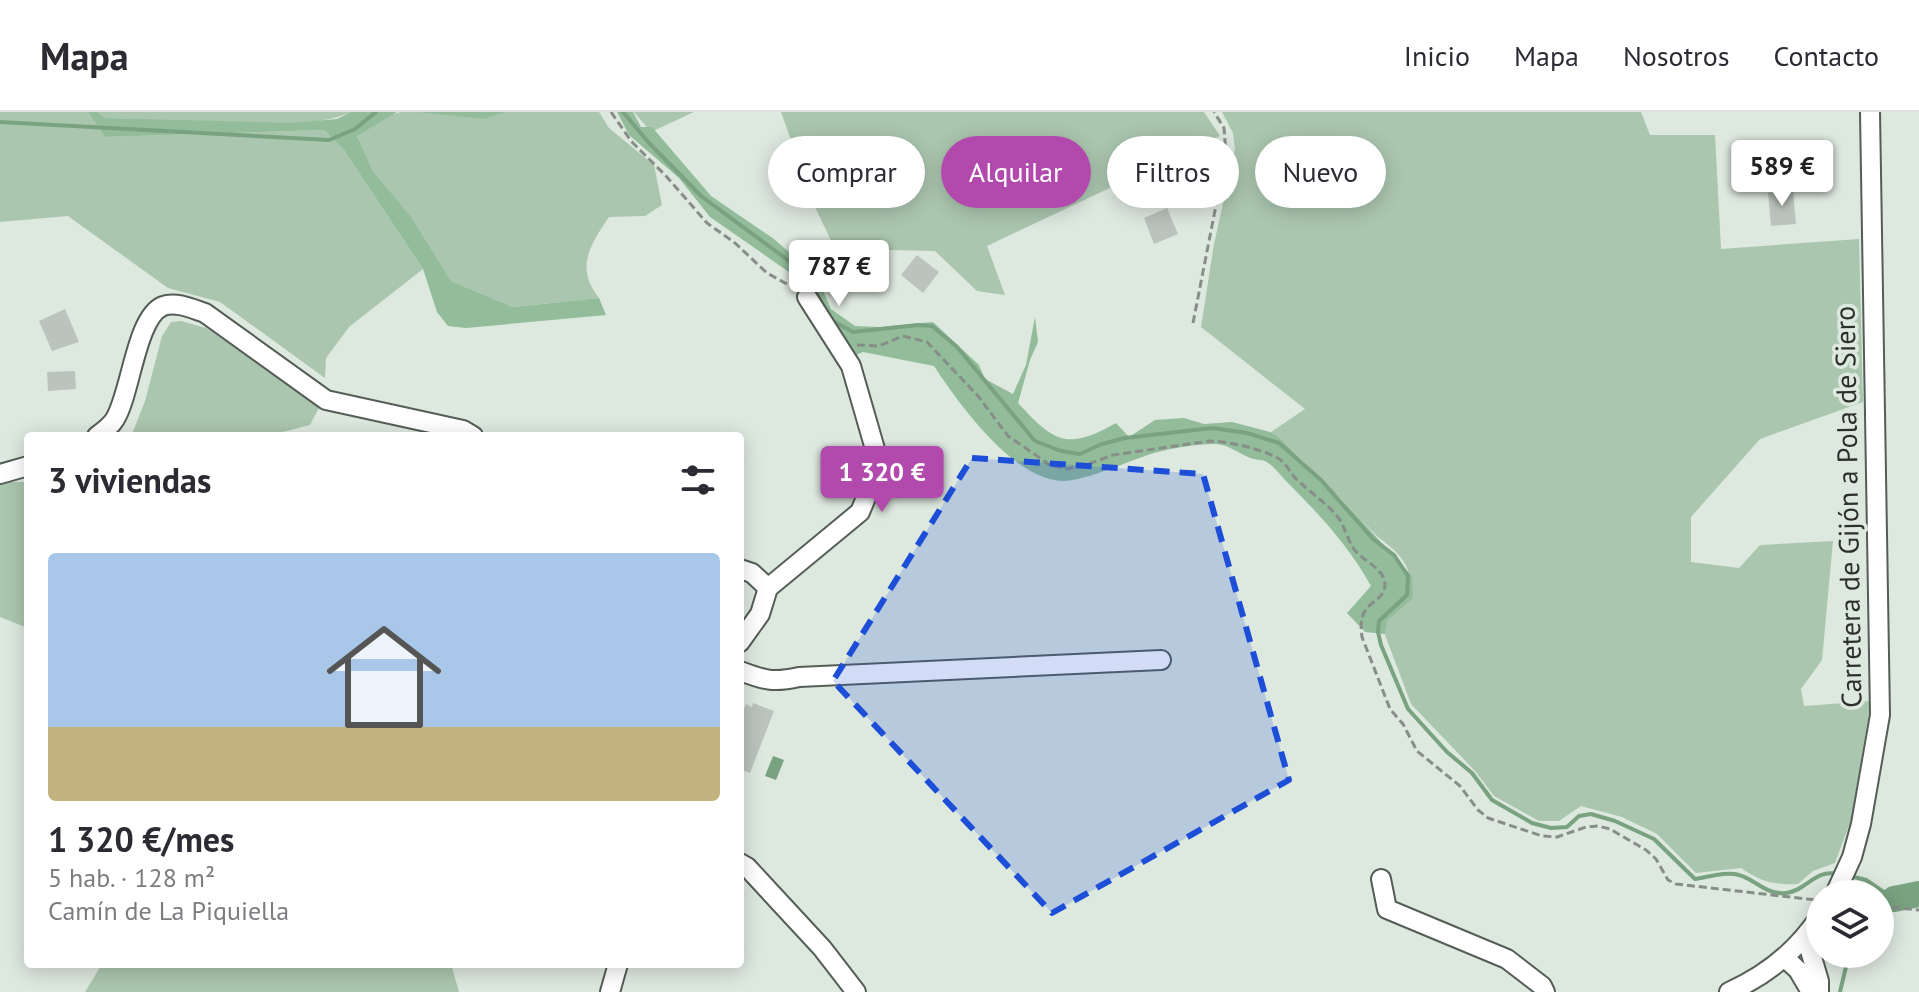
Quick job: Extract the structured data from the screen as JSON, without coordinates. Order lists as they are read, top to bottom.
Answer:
{
  "streets": {
    "street": ["Carretera de Gijón a Pola de Siero"]
  },
  "page": {
    "header": "Mapa",
    "nav": [
      "Inicio",
      "Mapa",
      "Nosotros",
      "Contacto"
    ],
    "chip": [
      "Comprar",
      "Alquilar",
      "Filtros",
      "Nuevo"
    ],
    "price": ["589 €", "787 €", "1 320 €"],
    "heading": "3 viviendas",
    "list": [
      {
        "name": "1 320 €/mes",
        "note": "5 hab. · 128 m² · Camín de La Piquiella"
      }
    ]
  }
}
